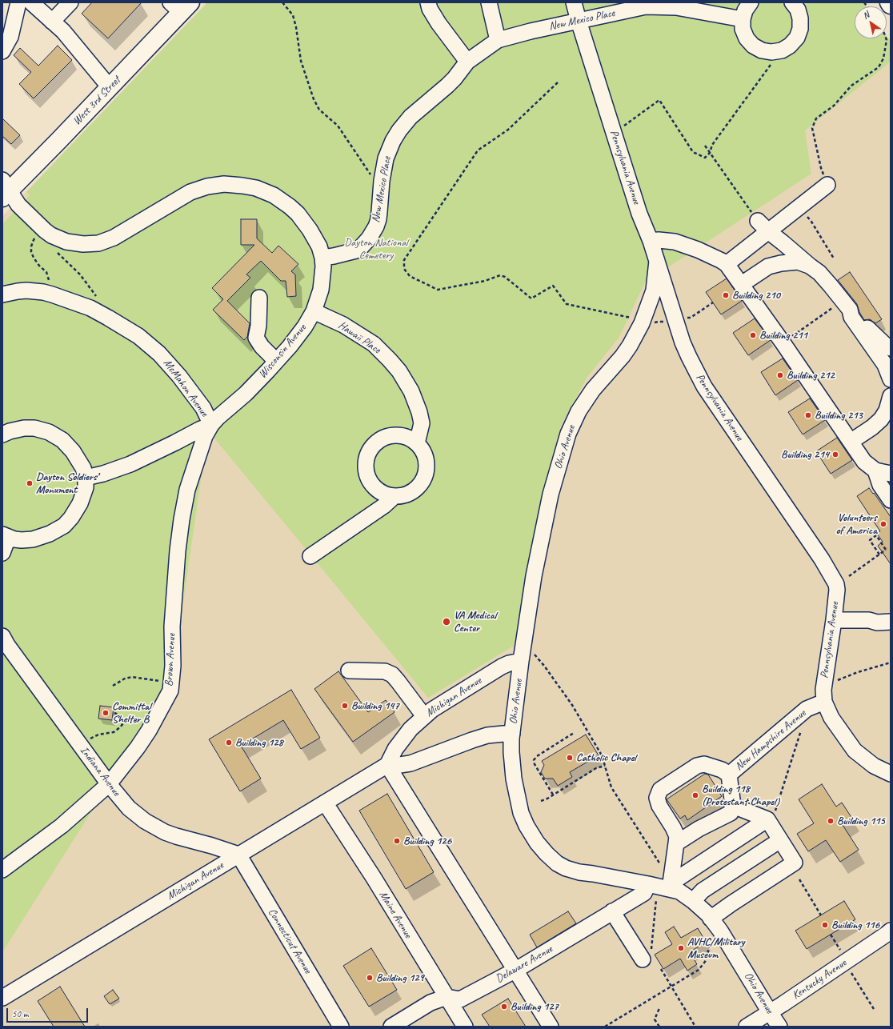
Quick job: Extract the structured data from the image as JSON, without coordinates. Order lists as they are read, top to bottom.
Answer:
{
  "streets": {
    "main road": ["West 3rd Street"],
    "street": [
      "New Mexico Place",
      "Pennsylvania Avenue",
      "Hawaii Place",
      "Wisconsin Avenue",
      "McMahon Avenue",
      "Ohio Avenue",
      "Brown Avenue",
      "Michigan Avenue",
      "New Hampshire Avenue",
      "Indiana Avenue",
      "Maine Avenue",
      "Connecticut Avenue",
      "Delaware Avenue",
      "Kentucky Avenue"
    ]
  },
  "crossings": [
    ["New Mexico Place", "Pennsylvania Avenue"],
    ["New Mexico Place", "Wisconsin Avenue"],
    ["West 3rd Street", "Wisconsin Avenue"],
    ["Pennsylvania Avenue", "Ohio Avenue"],
    ["Pennsylvania Avenue", "New Hampshire Avenue"],
    ["Hawaii Place", "Wisconsin Avenue"],
    ["Wisconsin Avenue", "McMahon Avenue"],
    ["Wisconsin Avenue", "Brown Avenue"],
    ["McMahon Avenue", "Brown Avenue"],
    ["Ohio Avenue", "Michigan Avenue"],
    ["Ohio Avenue", "Delaware Avenue"],
    ["Ohio Avenue", "Kentucky Avenue"],
    ["Brown Avenue", "Indiana Avenue"],
    ["Michigan Avenue", "Indiana Avenue"],
    ["Michigan Avenue", "Maine Avenue"],
    ["Michigan Avenue", "Connecticut Avenue"],
    ["Indiana Avenue", "Connecticut Avenue"],
    ["Maine Avenue", "Delaware Avenue"]
  ],
  "parks": ["Dayton National Cemetery"],
  "places": [
    "Building 210",
    "Building 211",
    "Building 212",
    "Building 213",
    "Building 214",
    "Dayton Soldiers’ Monument",
    "Volunteers of America",
    "VA Medical Center",
    "Building 147",
    "Committal Shelter B",
    "Building 128",
    "Catholic Chapel",
    "Building 118 (Protestant Chapel)",
    "Building 115",
    "Building 126",
    "Building 116",
    "AVHC/Military Museum",
    "Building 129",
    "Building 127"
  ],
  "scale_bar": "50 m",
  "north": "top left"
}
